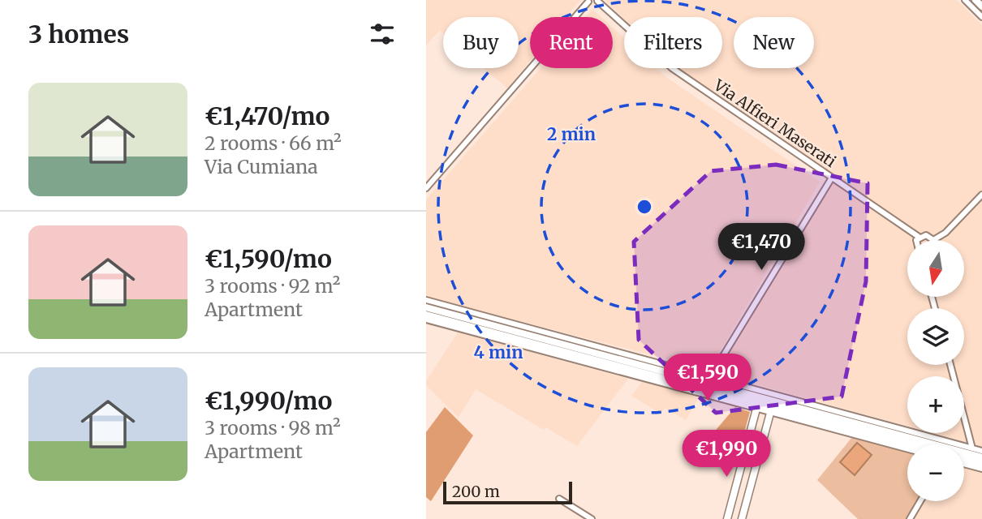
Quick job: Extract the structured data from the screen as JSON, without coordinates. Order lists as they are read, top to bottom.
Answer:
{
  "streets": {
    "street": ["Via Alfieri Maserati"]
  },
  "scale_bar": "200 m",
  "north": "bottom",
  "page": {
    "heading": "3 homes",
    "chip": [
      "Buy",
      "Rent",
      "Filters",
      "New"
    ],
    "list": [
      {
        "name": "€1,470/mo",
        "note": "2 rooms · 66 m² · Via Cumiana"
      },
      {
        "name": "€1,590/mo",
        "note": "3 rooms · 92 m² · Apartment"
      },
      {
        "name": "€1,990/mo",
        "note": "3 rooms · 98 m² · Apartment"
      }
    ],
    "price": ["€1,470", "€1,590", "€1,990"],
    "map_buttons": ["+", "−"],
    "scale": "200 m"
  },
  "rings": ["2 min", "4 min"]
}
